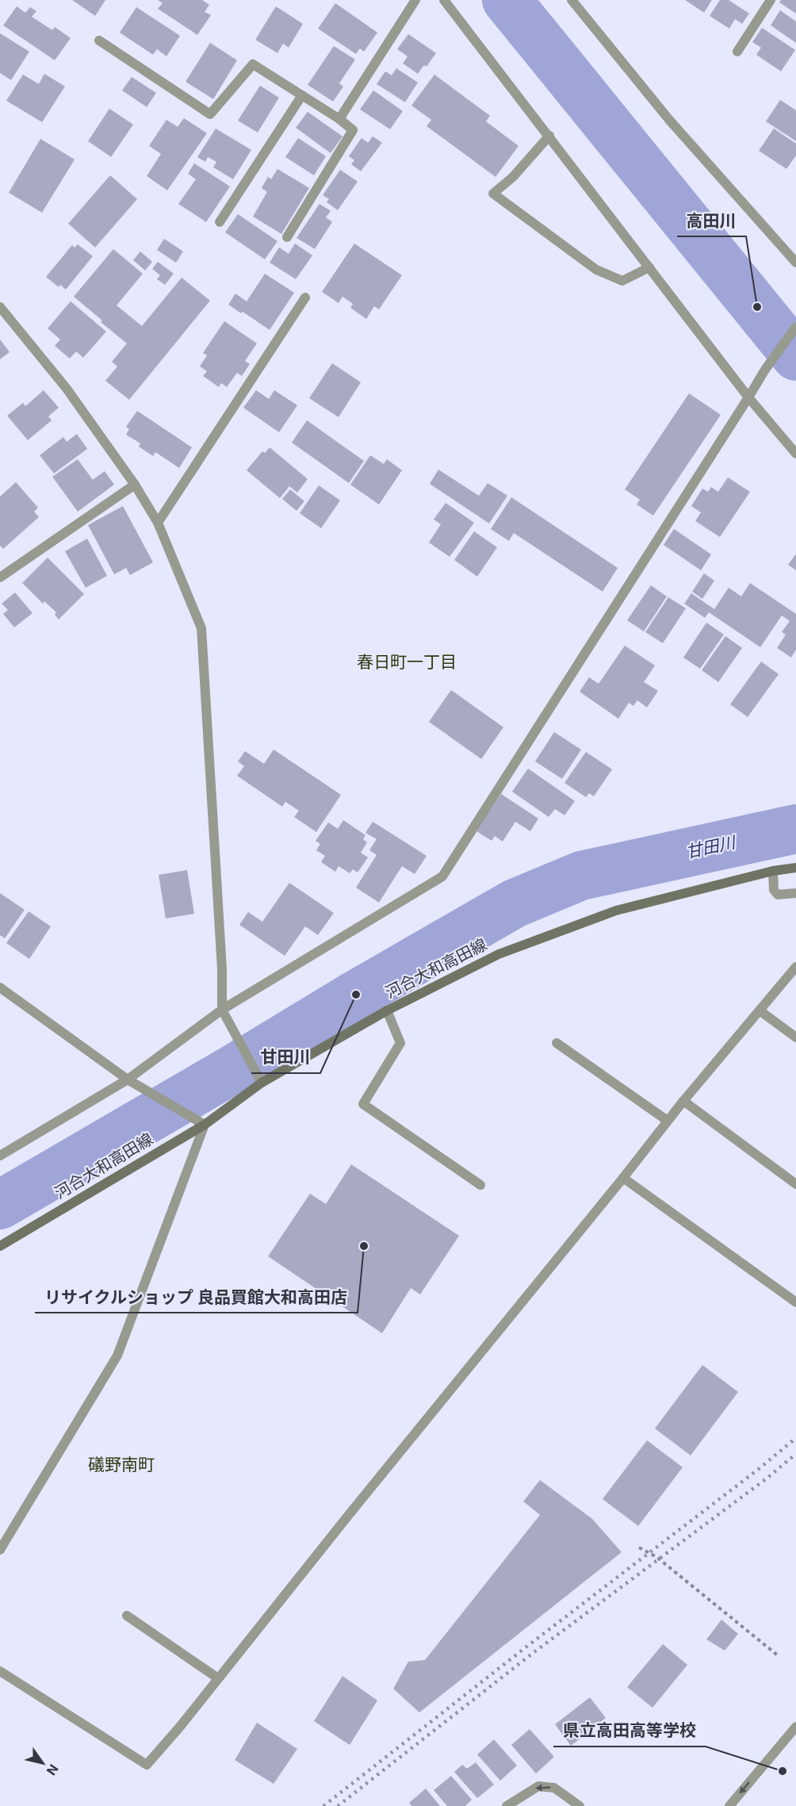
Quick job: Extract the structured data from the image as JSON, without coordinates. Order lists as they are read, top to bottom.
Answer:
{
  "streets": {
    "main road": ["河合大和高田線"]
  },
  "districts": ["春日町一丁目", "礒野南町"],
  "water": ["甘田川"],
  "places": [
    "高田川",
    "甘田川",
    "リサイクルショップ 良品買館大和高田店",
    "県立高田高等学校"
  ],
  "north": "bottom right"
}
